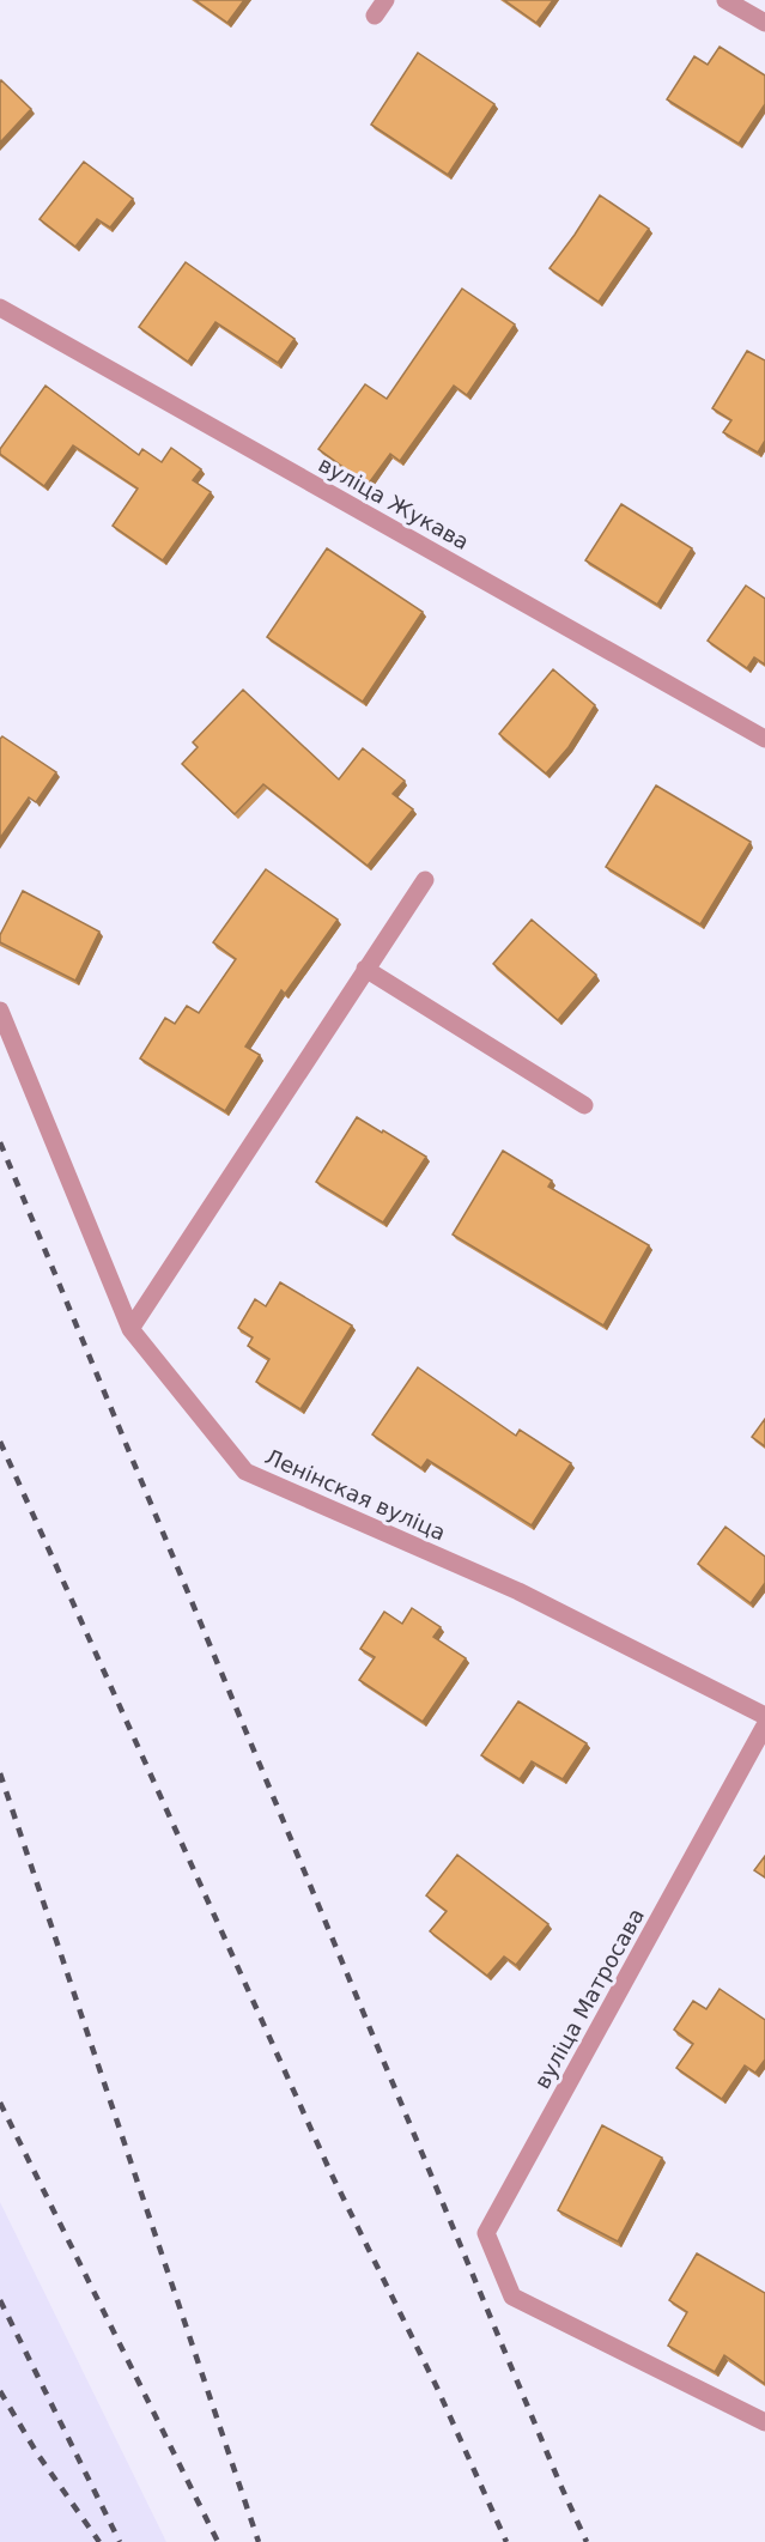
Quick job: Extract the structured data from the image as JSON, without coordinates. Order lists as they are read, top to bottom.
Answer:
{
  "streets": {
    "street": ["вуліца Жукава", "Ленінская вуліца", "вуліца Матросава"]
  }
}
